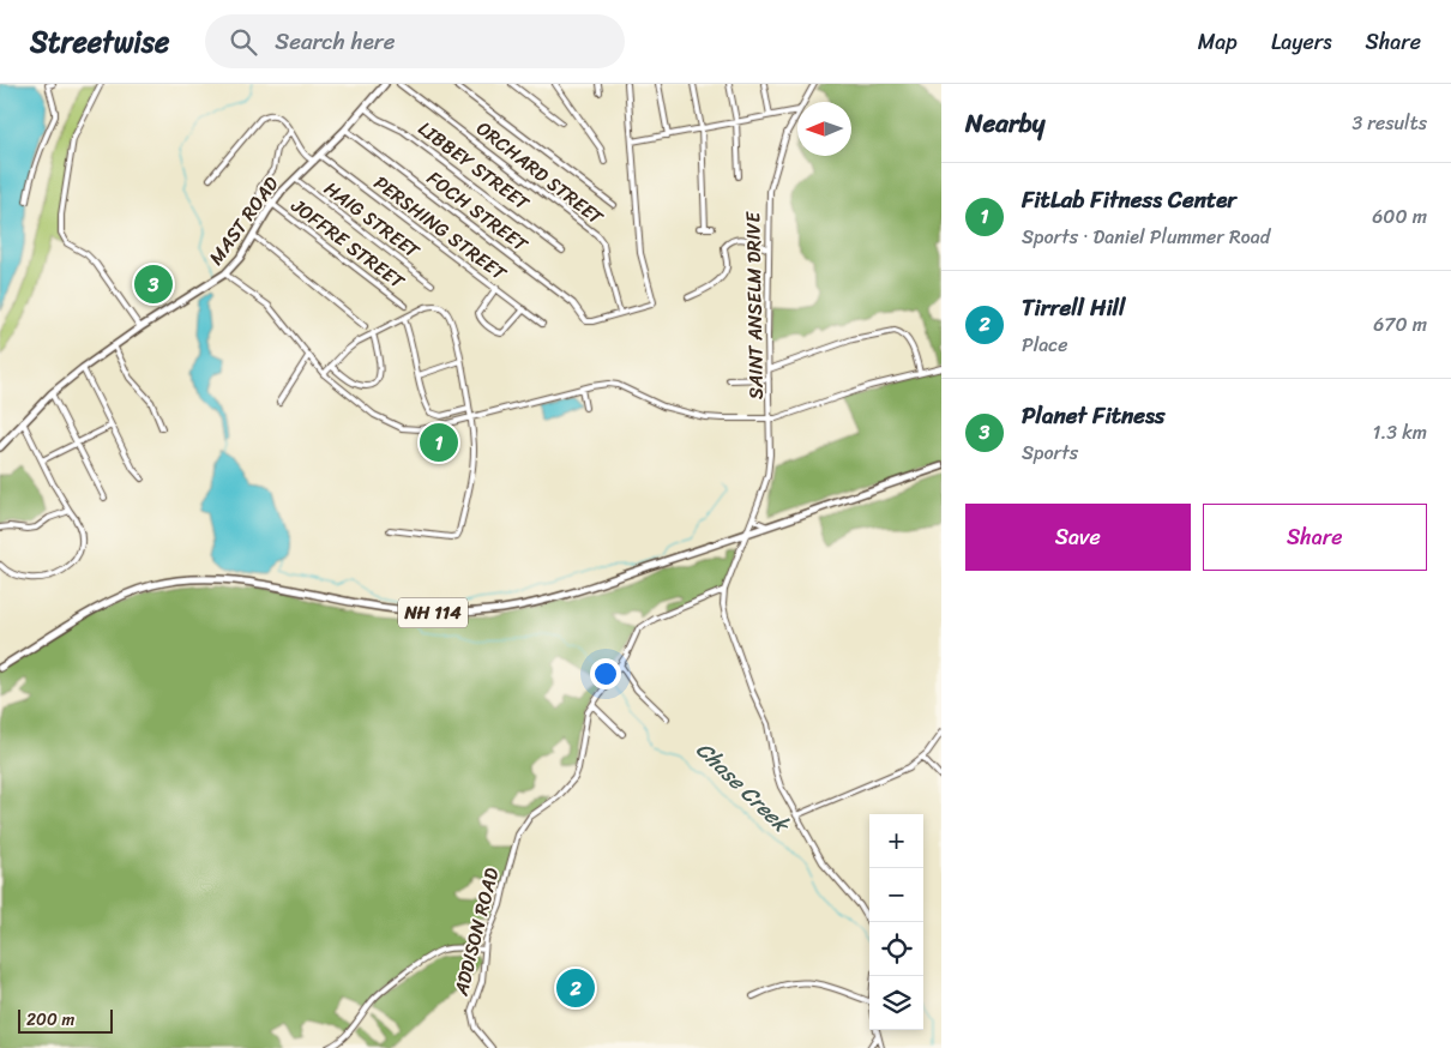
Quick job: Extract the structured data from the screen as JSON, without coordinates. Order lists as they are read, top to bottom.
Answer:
{
  "streets": {
    "main road": ["MAST ROAD", "NH 114"],
    "street": [
      "LIBBEY STREET",
      "ORCHARD STREET",
      "FOCH STREET",
      "HAIG STREET",
      "PERSHING STREET",
      "JOFFRE STREET",
      "SAINT ANSELM DRIVE",
      "ADDISON ROAD"
    ]
  },
  "crossings": [
    ["LIBBEY STREET", "MAST ROAD"],
    ["ORCHARD STREET", "FOCH STREET"],
    ["FOCH STREET", "MAST ROAD"],
    ["HAIG STREET", "MAST ROAD"],
    ["MAST ROAD", "PERSHING STREET"],
    ["MAST ROAD", "JOFFRE STREET"],
    ["SAINT ANSELM DRIVE", "NH 114"],
    ["SAINT ANSELM DRIVE", "ADDISON ROAD"]
  ],
  "water": ["Chase Creek"],
  "scale_bar": "200 m",
  "north": "left",
  "page": {
    "header": "Streetwise",
    "search": "Search here",
    "nav": ["Map", "Layers", "Share"],
    "heading": ["Nearby", "3 results"],
    "list": [
      {
        "mark": "1",
        "name": "FitLab Fitness Center",
        "note": "Sports · Daniel Plummer Road",
        "value": "600 m"
      },
      {
        "mark": "2",
        "name": "Tirrell Hill",
        "note": "Place",
        "value": "670 m"
      },
      {
        "mark": "3",
        "name": "Planet Fitness",
        "note": "Sports",
        "value": "1.3 km"
      }
    ],
    "pins": ["3", "1", "2"],
    "buttons": ["Save", "Share"],
    "map_buttons": ["+", "−"],
    "scale": "200 m"
  }
}
